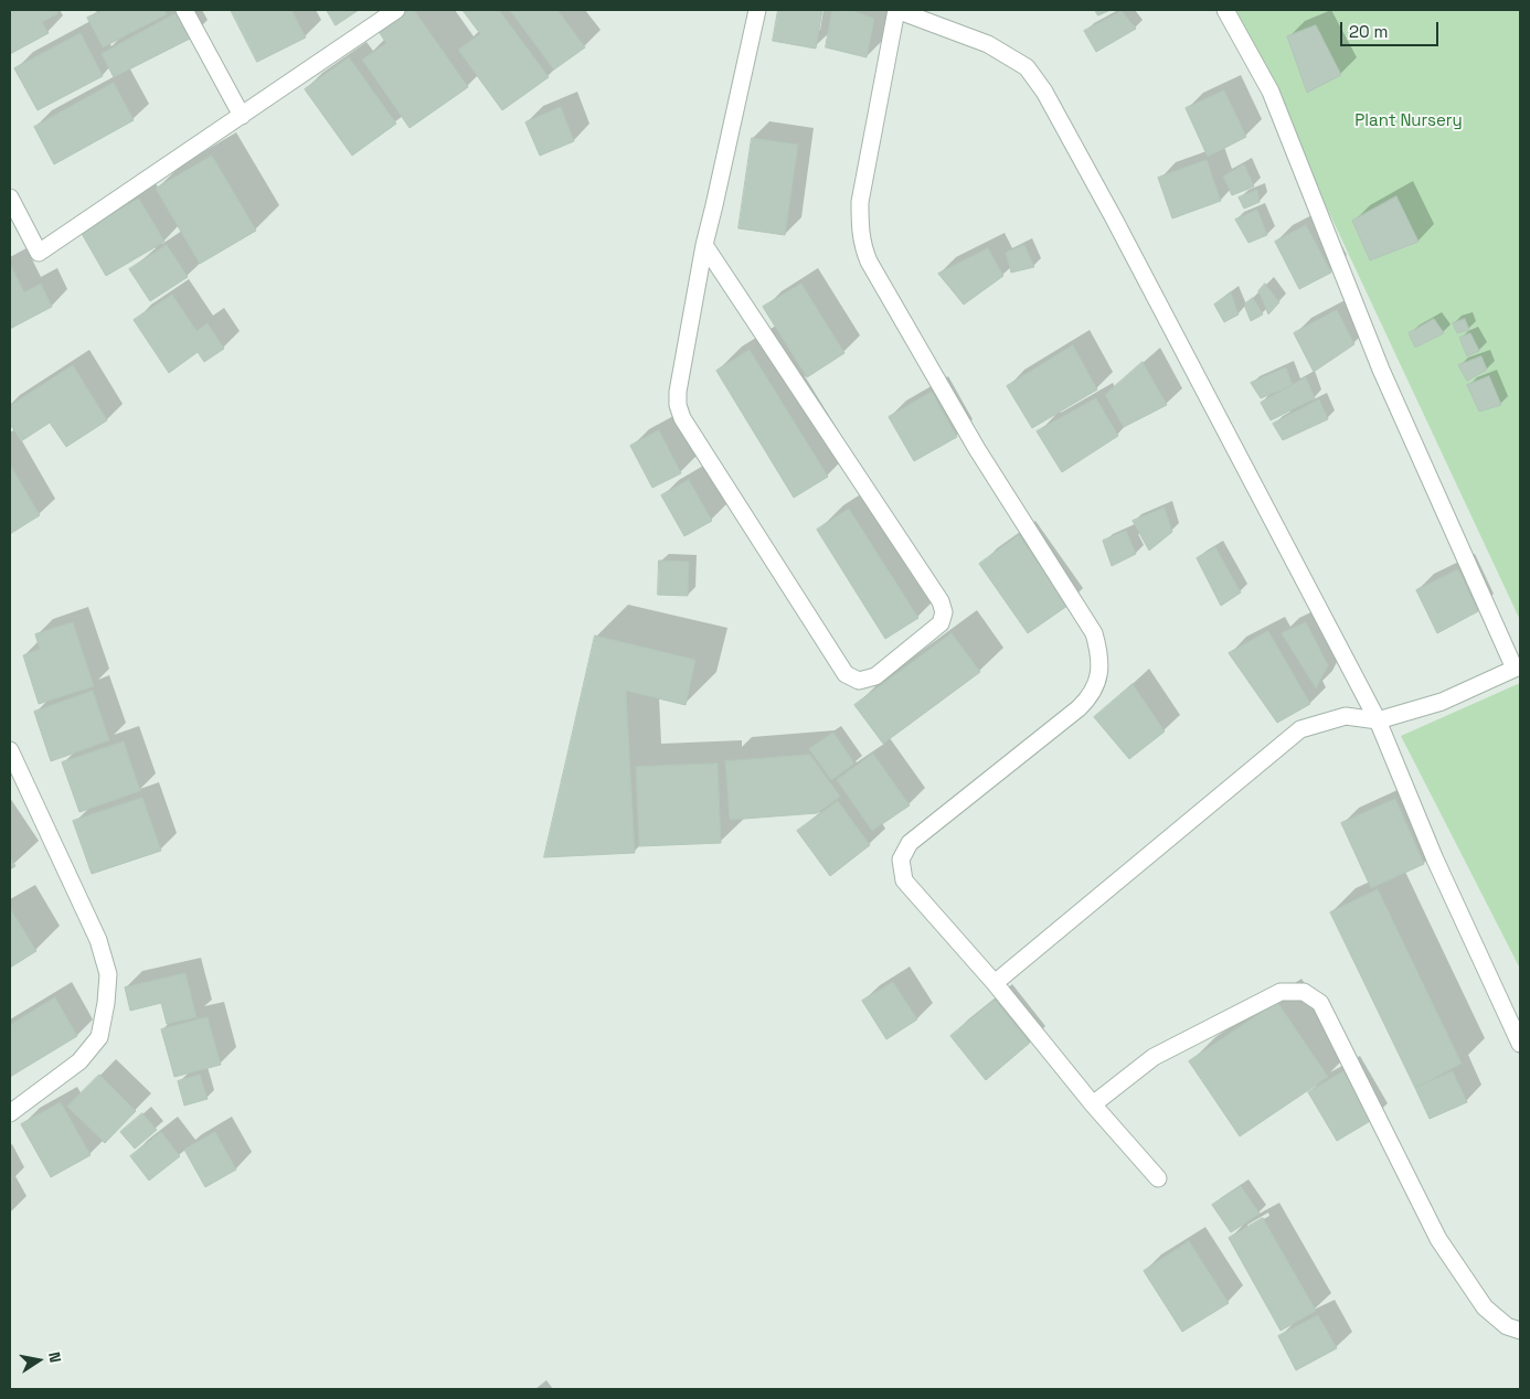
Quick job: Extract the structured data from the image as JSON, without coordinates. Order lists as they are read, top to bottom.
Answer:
{
  "parks": ["Plant Nursery"],
  "scale_bar": "20 m",
  "north": "right"
}
